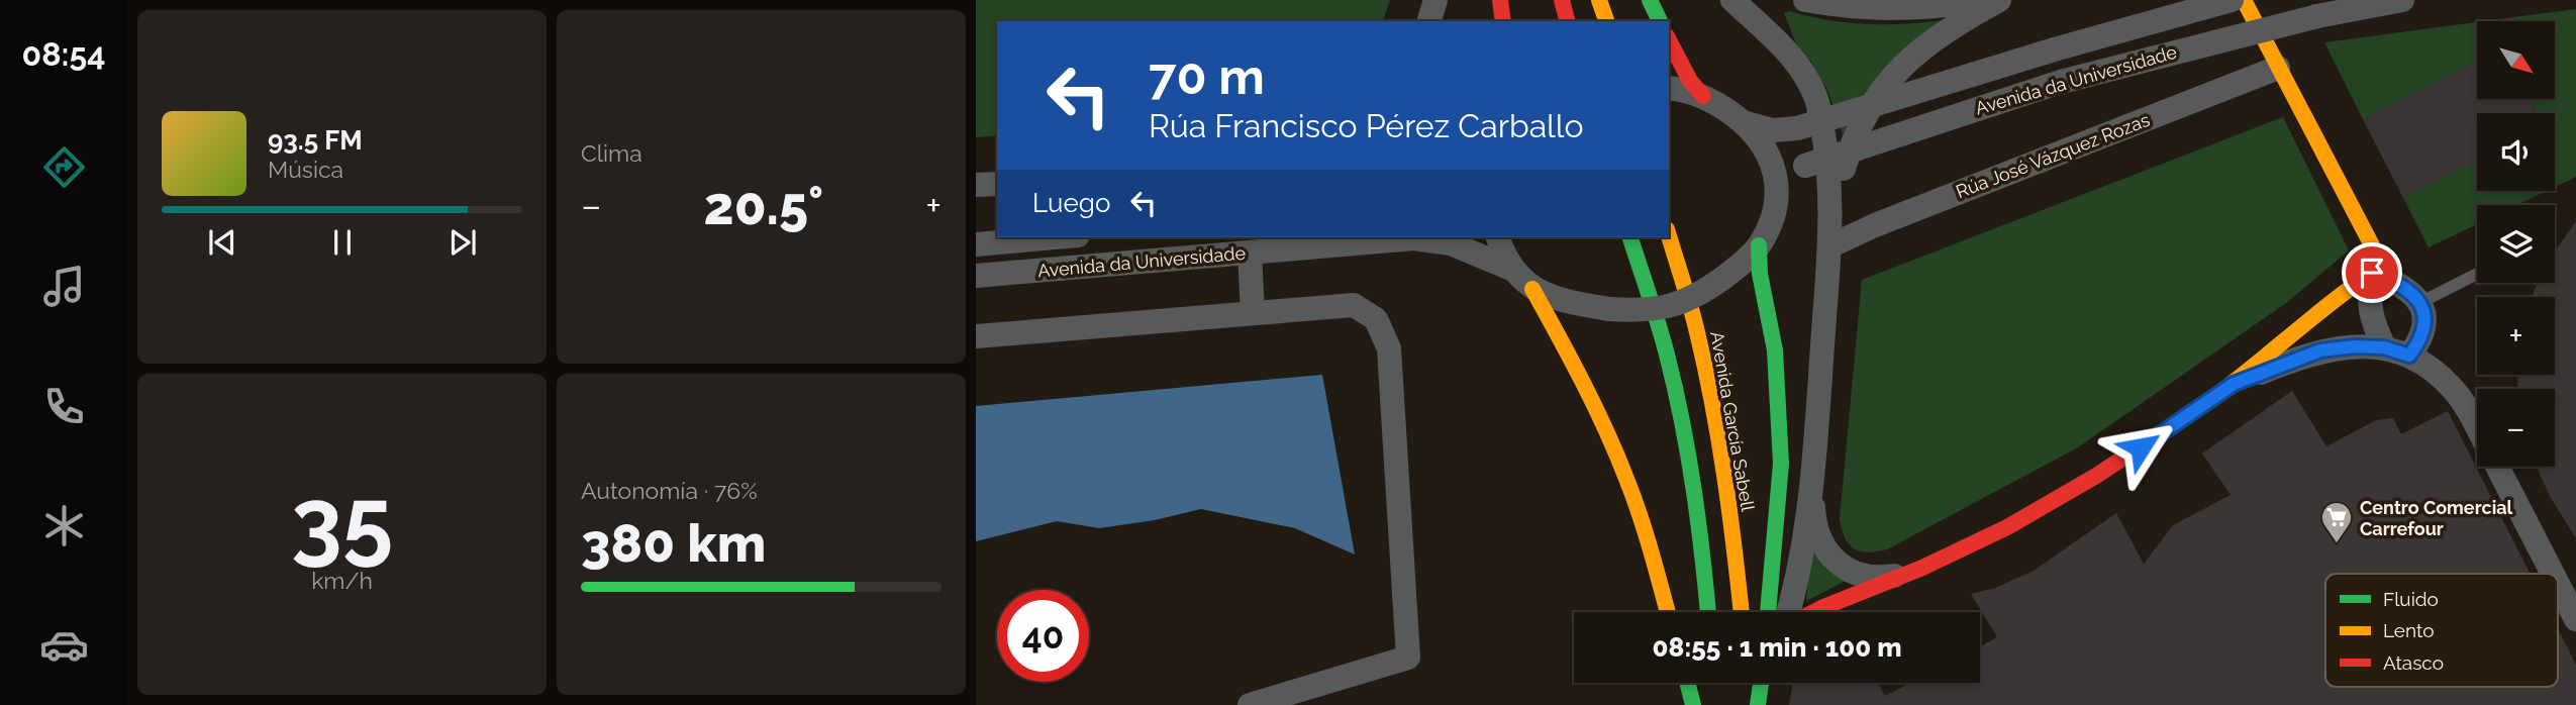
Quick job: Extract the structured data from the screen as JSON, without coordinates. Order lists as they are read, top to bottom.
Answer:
{
  "streets": {
    "main road": ["Avenida García Sabell"],
    "street": ["Avenida da Universidade", "Rúa José Vázquez Rozas"]
  },
  "places": {
    "supermarket": ["Centro Comercial Carrefour"]
  },
  "legend": ["Fluido", "Lento", "Atasco"],
  "north": "bottom right",
  "page": {
    "tabs": "08:54",
    "tile": [
      "Clima",
      ["35", "km/h"],
      ["Autonomía · 76%", "380 km"]
    ],
    "map_buttons": ["+", "−"],
    "turn": ["70 m", "Rúa Francisco Pérez Carballo"],
    "song": ["93.5 FM", "Música"],
    "then": "Luego",
    "heat": ["−", "20.5°", "+"],
    "limit": "40",
    "trip": "08:55 · 1 min · 100 m"
  }
}
